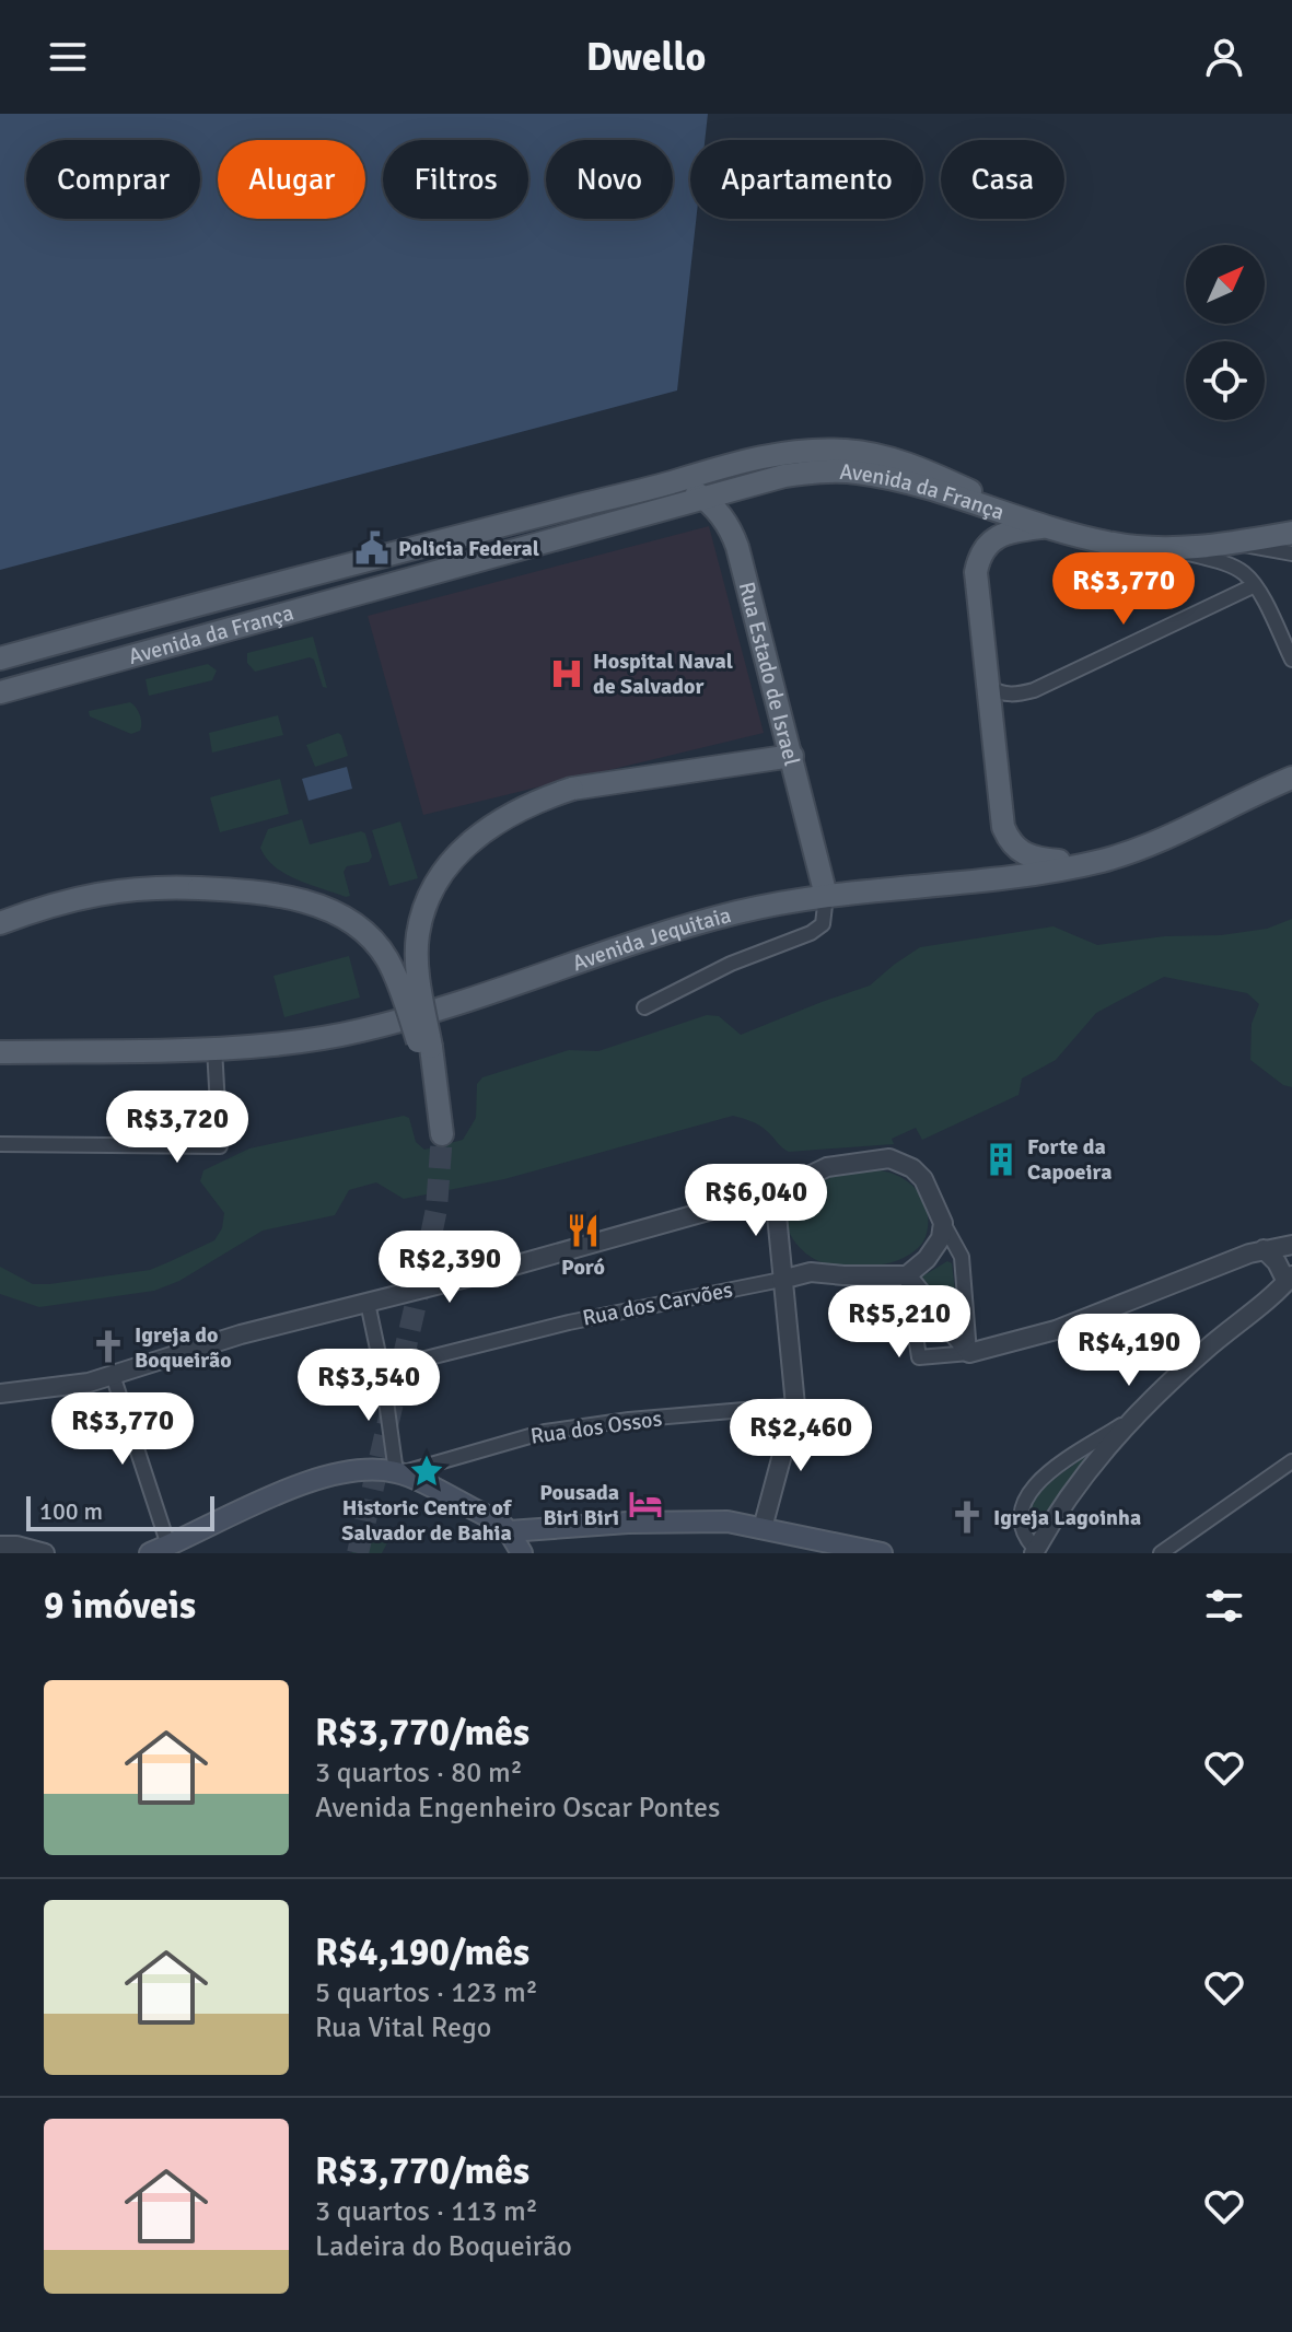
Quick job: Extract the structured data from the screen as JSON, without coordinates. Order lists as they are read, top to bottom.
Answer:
{
  "streets": {
    "main road": ["Avenida da França", "Rua Estado de Israel", "Avenida Jequitaia"],
    "street": ["Rua dos Carvões", "Rua dos Ossos"]
  },
  "crossings": [
    ["Avenida da França", "Rua Estado de Israel"],
    ["Rua Estado de Israel", "Avenida Jequitaia"]
  ],
  "places": {
    "public building": ["Policia Federal"],
    "hospital": ["Hospital Naval de Salvador"],
    "building": ["Forte da Capoeira"],
    "restaurant": ["Poró"],
    "church": ["Igreja do Boqueirão", "Igreja Lagoinha"],
    "place": ["Historic Centre of Salvador de Bahia"],
    "hotel": ["Pousada Biri Biri"]
  },
  "scale_bar": "100 m",
  "north": "top right",
  "page": {
    "header": "Dwello",
    "chip": [
      "Comprar",
      "Alugar",
      "Filtros",
      "Novo",
      "Apartamento",
      "Casa"
    ],
    "price": [
      "R$3,770",
      "R$3,720",
      "R$6,040",
      "R$2,390",
      "R$5,210",
      "R$4,190",
      "R$3,540",
      "R$3,770",
      "R$2,460"
    ],
    "scale": "100 m",
    "heading": "9 imóveis",
    "list": [
      {
        "name": "R$3,770/mês",
        "note": "3 quartos · 80 m² · Avenida Engenheiro Oscar Pontes"
      },
      {
        "name": "R$4,190/mês",
        "note": "5 quartos · 123 m² · Rua Vital Rego"
      },
      {
        "name": "R$3,770/mês",
        "note": "3 quartos · 113 m² · Ladeira do Boqueirão"
      }
    ]
  }
}
